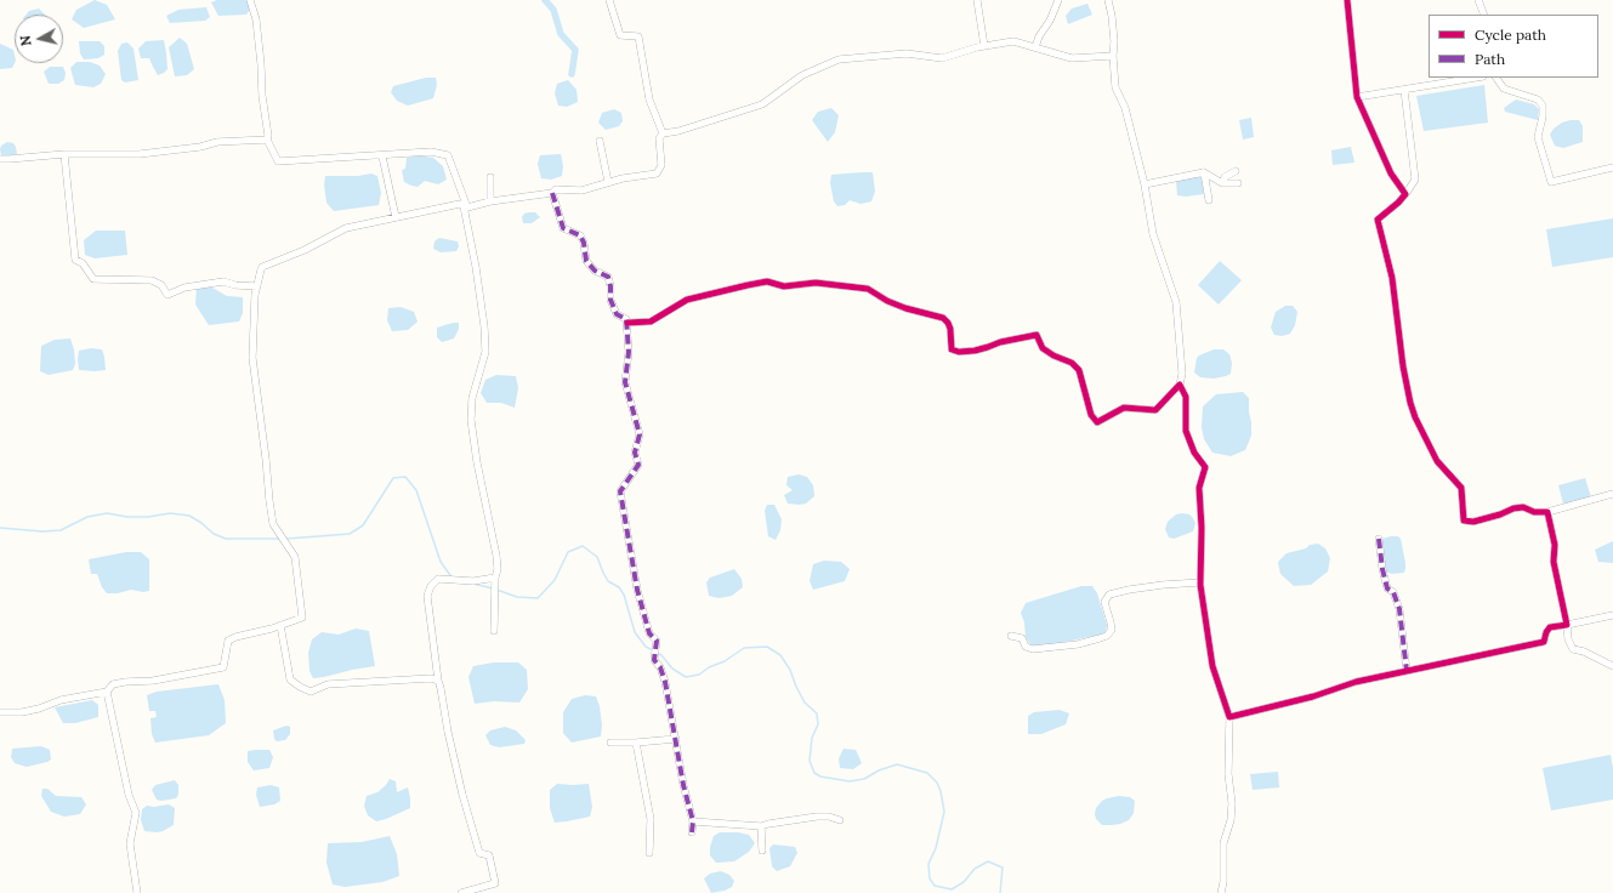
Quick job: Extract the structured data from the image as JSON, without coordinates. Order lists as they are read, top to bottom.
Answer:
{
  "legend": ["Cycle path", "Path"],
  "north": "left"
}
